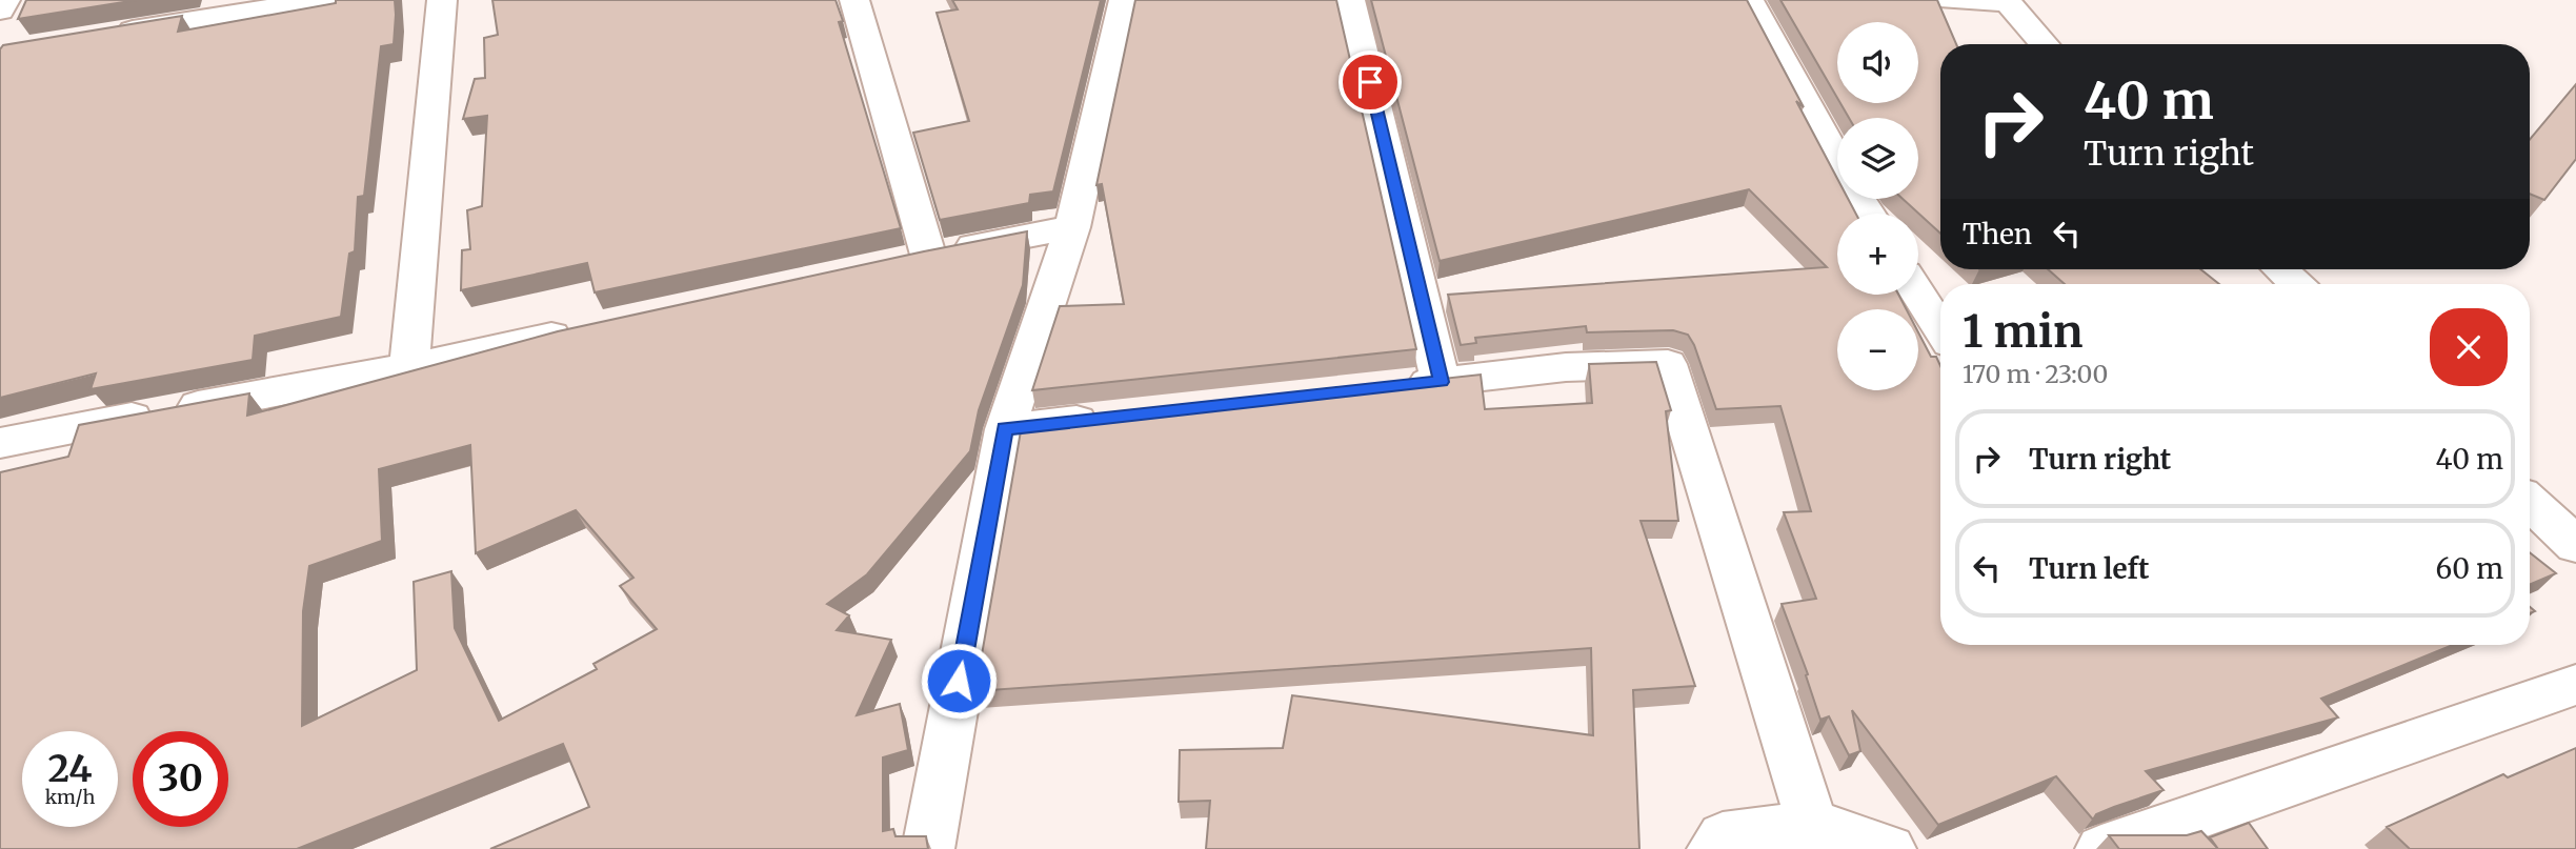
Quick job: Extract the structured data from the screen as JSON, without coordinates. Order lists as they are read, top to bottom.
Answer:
{
  "page": {
    "map_buttons": ["+", "−"],
    "turn": ["40 m", "Turn right"],
    "then": "Then",
    "heading": ["1 min", "170 m · 23:00"],
    "list": [
      {
        "name": "Turn right",
        "value": "40 m"
      },
      {
        "name": "Turn left",
        "value": "60 m"
      }
    ],
    "speed": "24 km/h",
    "limit": "30"
  }
}
